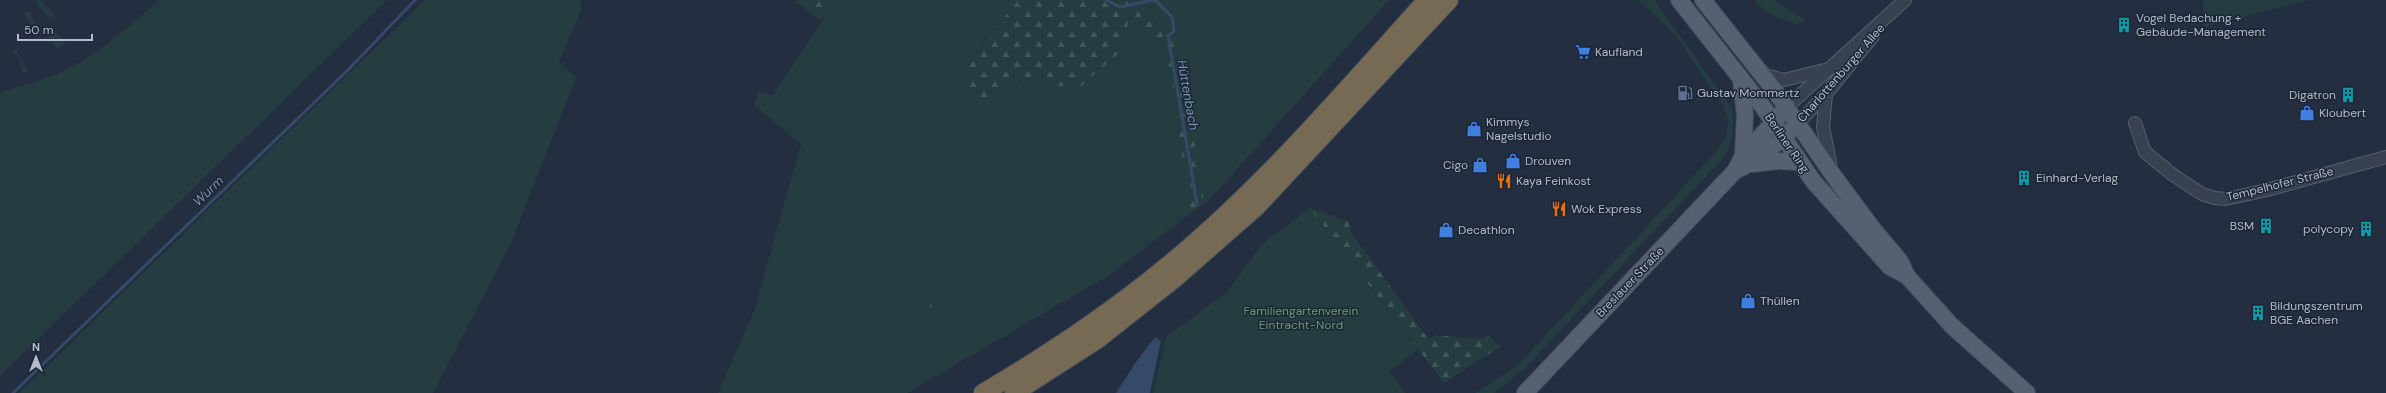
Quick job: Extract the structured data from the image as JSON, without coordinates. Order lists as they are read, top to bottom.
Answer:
{
  "streets": {
    "main road": ["Charlottenburger Allee", "Berliner Ring", "Breslauer Straße"],
    "street": ["Tempelhofer Straße"]
  },
  "crossings": [
    ["Charlottenburger Allee", "Berliner Ring"],
    ["Charlottenburger Allee", "Breslauer Straße"],
    ["Berliner Ring", "Breslauer Straße"]
  ],
  "water": ["Hüttenbach", "Wurm"],
  "parks": ["Familiengartenverein Eintracht-Nord"],
  "places": {
    "building": [
      "Vogel Bedachung + Gebäude-Management",
      "Digatron",
      "Einhard-Verlag",
      "BSM",
      "polycopy",
      "Bildungszentrum BGE Aachen"
    ],
    "supermarket": ["Kaufland"],
    "fuel station": ["Gustav Mommertz"],
    "shop": [
      "Kloubert",
      "Kimmys Nagelstudio",
      "Drouven",
      "Cigo",
      "Decathlon",
      "Thüllen"
    ],
    "restaurant": ["Kaya Feinkost", "Wok Express"]
  },
  "scale_bar": "50 m",
  "north": "top"
}
